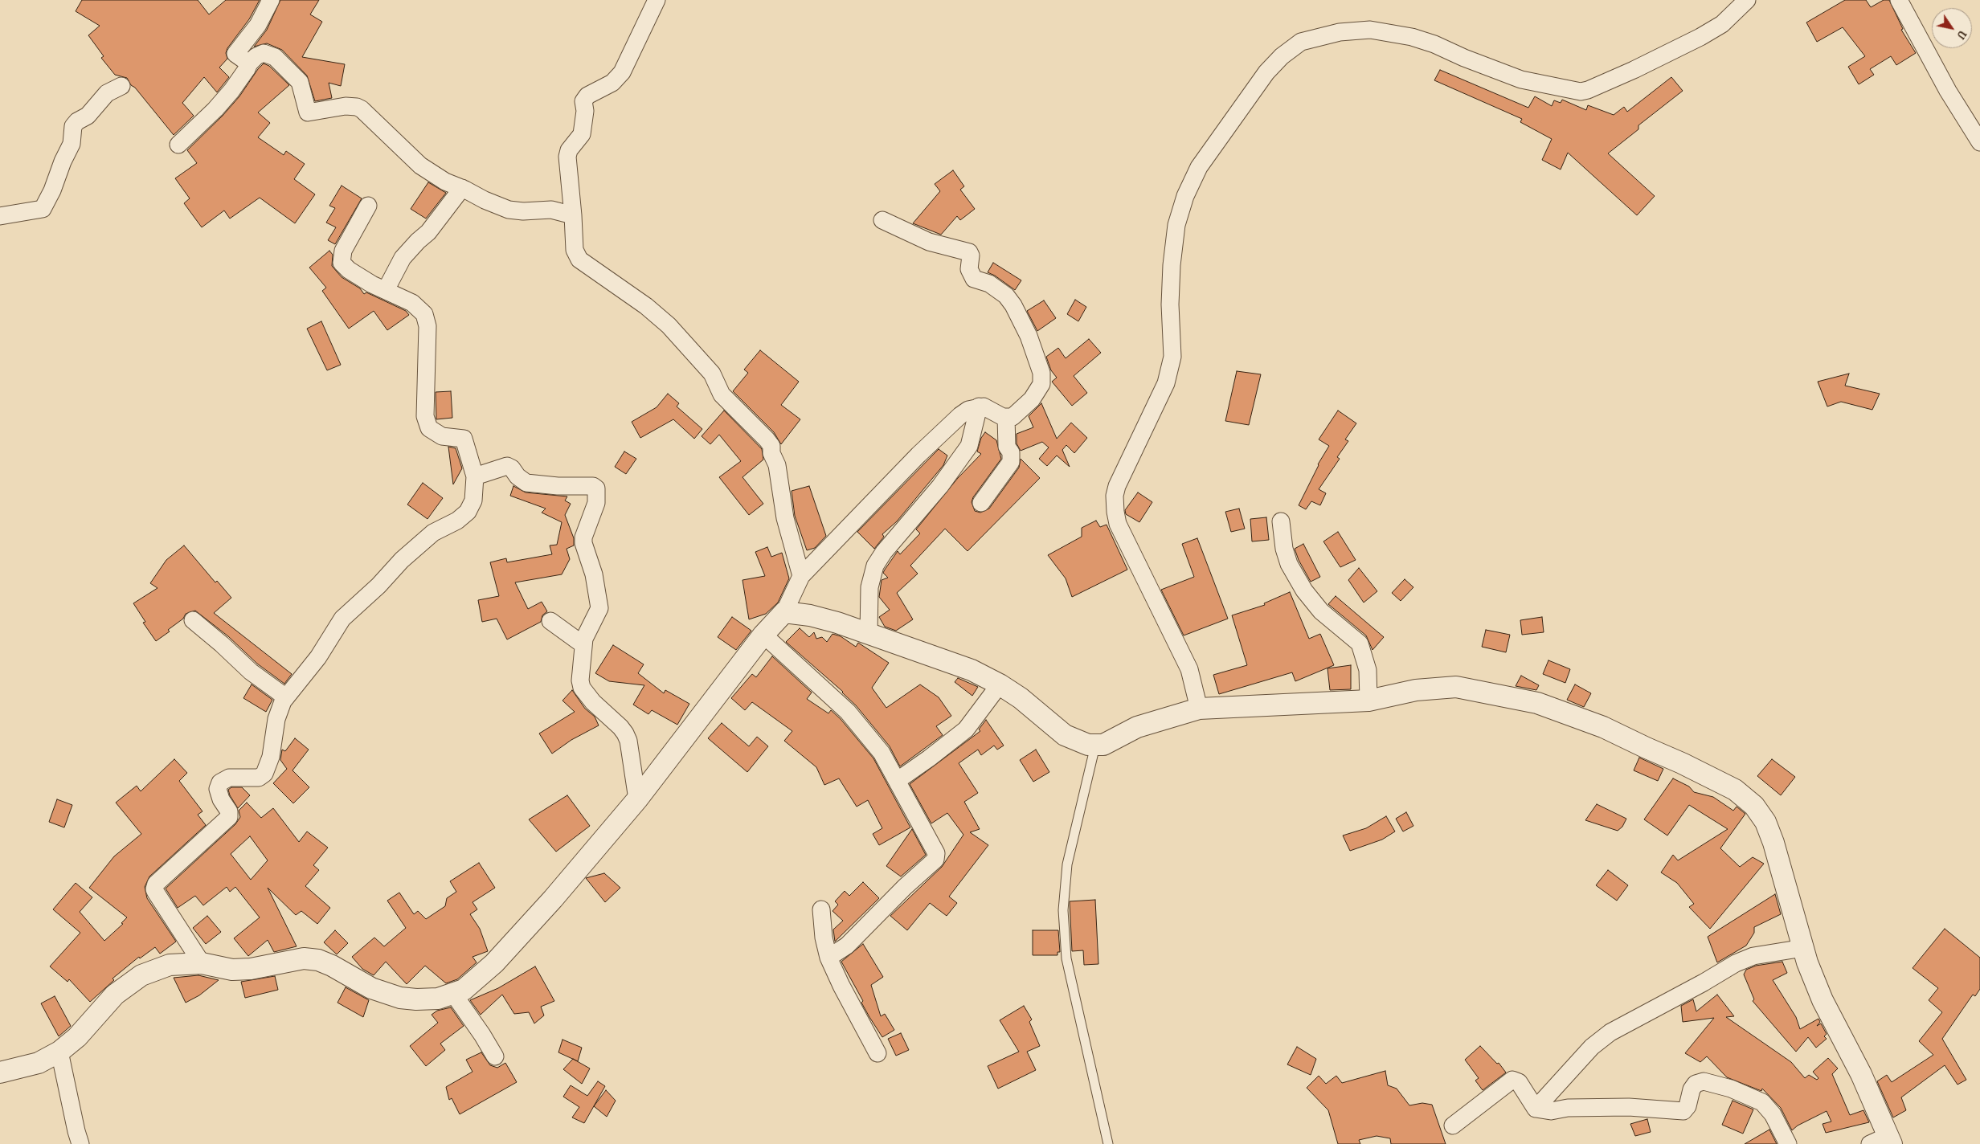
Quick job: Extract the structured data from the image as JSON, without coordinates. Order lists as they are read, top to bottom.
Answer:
{
  "north": "bottom right"
}
